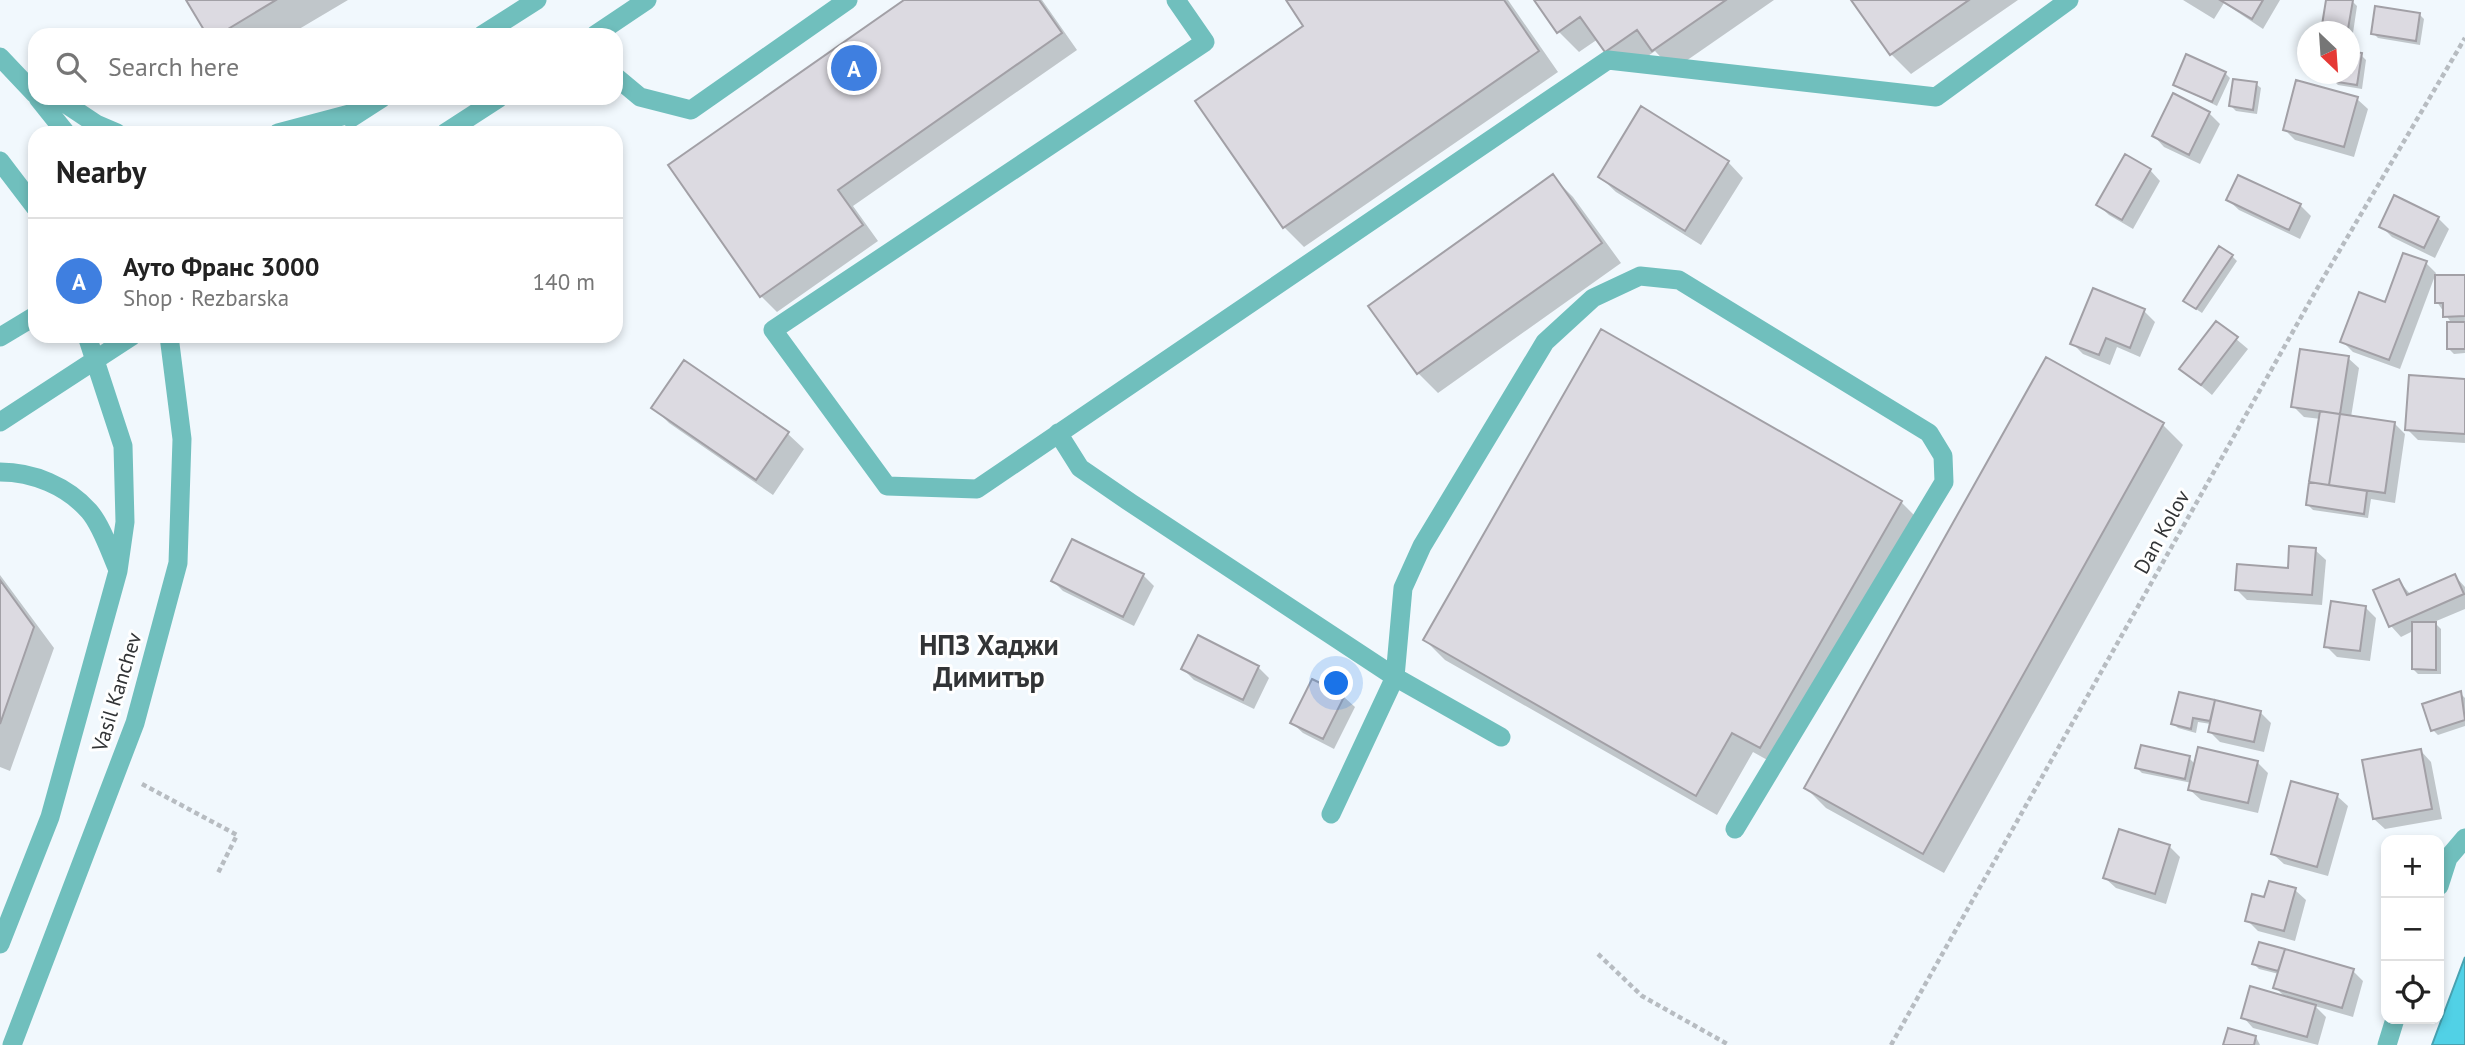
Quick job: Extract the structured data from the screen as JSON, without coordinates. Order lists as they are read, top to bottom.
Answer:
{
  "streets": {
    "street": ["Vasil Kanchev"],
    "path": ["Dan Kolov"]
  },
  "districts": ["НПЗ Хаджи Димитър"],
  "north": "bottom right",
  "page": {
    "search": "Search here",
    "pins": "A",
    "heading": "Nearby",
    "list": [
      {
        "mark": "A",
        "name": "Ауто Франс 3000",
        "note": "Shop · Rezbarska",
        "value": "140 m"
      }
    ],
    "map_buttons": ["+", "−"]
  }
}
